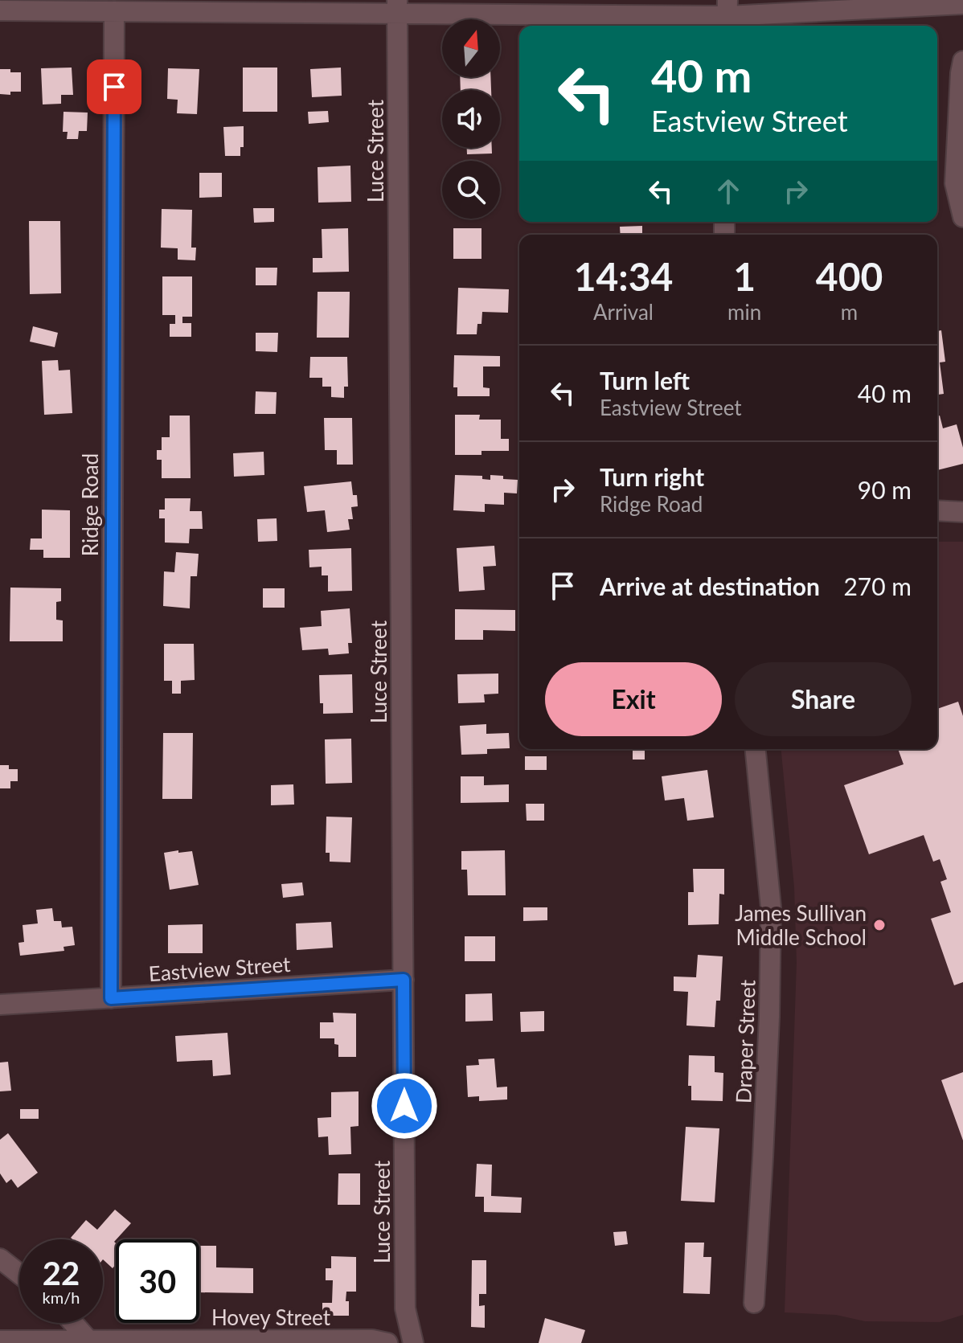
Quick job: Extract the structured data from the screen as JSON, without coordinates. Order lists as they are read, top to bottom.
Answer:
{
  "streets": {
    "street": [
      "Luce Street",
      "Ridge Road",
      "Eastview Street",
      "Draper Street",
      "Hovey Street"
    ]
  },
  "crossings": [
    ["Luce Street", "Eastview Street"],
    ["Ridge Road", "Eastview Street"]
  ],
  "places": ["James Sullivan Middle School"],
  "north": "top",
  "page": {
    "turn": ["40 m", "Eastview Street"],
    "eta": [
      "14:34",
      "Arrival",
      "1",
      "min",
      "400",
      "m"
    ],
    "list": [
      {
        "name": "Turn left",
        "note": "Eastview Street",
        "value": "40 m"
      },
      {
        "name": "Turn right",
        "note": "Ridge Road",
        "value": "90 m"
      },
      {
        "name": "Arrive at destination",
        "value": "270 m"
      }
    ],
    "buttons": ["Exit", "Share"],
    "speed": "22 km/h",
    "limit": "30"
  }
}
